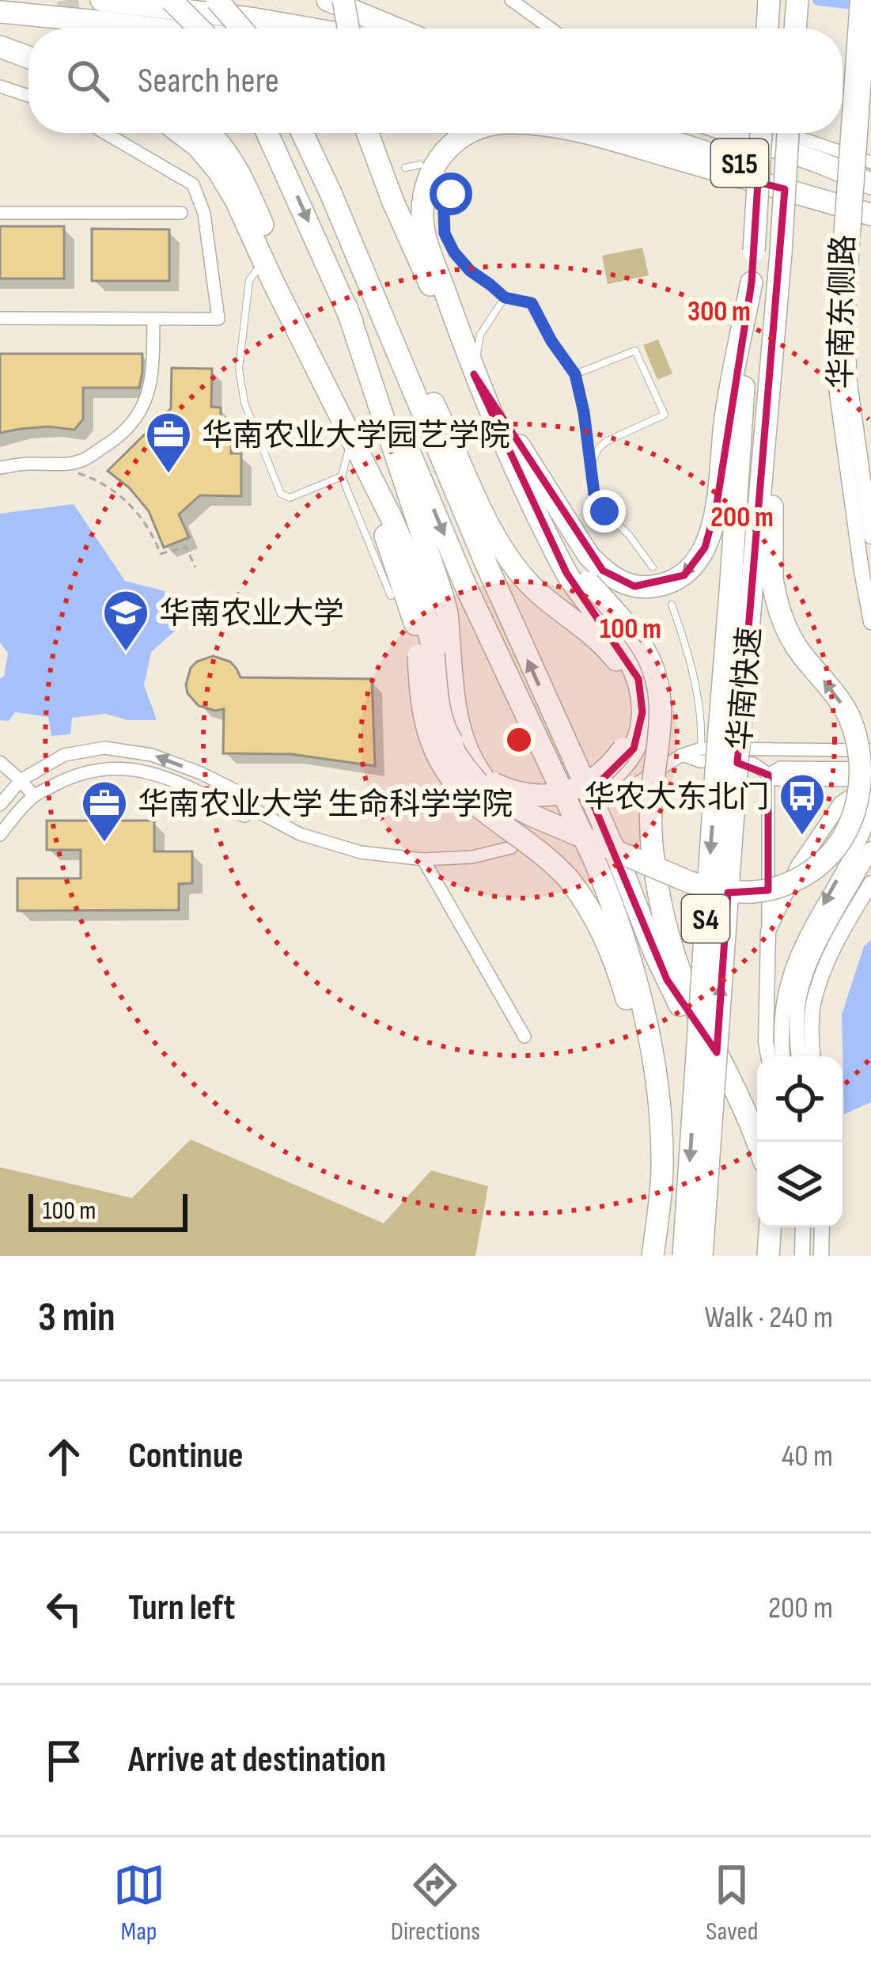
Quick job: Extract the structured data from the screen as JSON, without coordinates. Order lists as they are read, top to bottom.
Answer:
{
  "streets": {
    "highway": ["S15", "华南快速", "S4"],
    "street": ["华南东侧路"]
  },
  "places": {
    "office": ["华南农业大学园艺学院", "华南农业大学 生命科学学院"],
    "school or university": ["华南农业大学"],
    "bus stop": ["华农大东北门"]
  },
  "scale_bar": "100 m",
  "page": {
    "search": "Search here",
    "scale": "100 m",
    "heading": ["3 min", "Walk · 240 m"],
    "list": [
      ["Continue", "40 m"],
      ["Turn left", "200 m"],
      "Arrive at destination"
    ],
    "nav": ["Map", "Directions", "Saved"]
  },
  "rings": ["300 m", "200 m", "100 m"]
}
